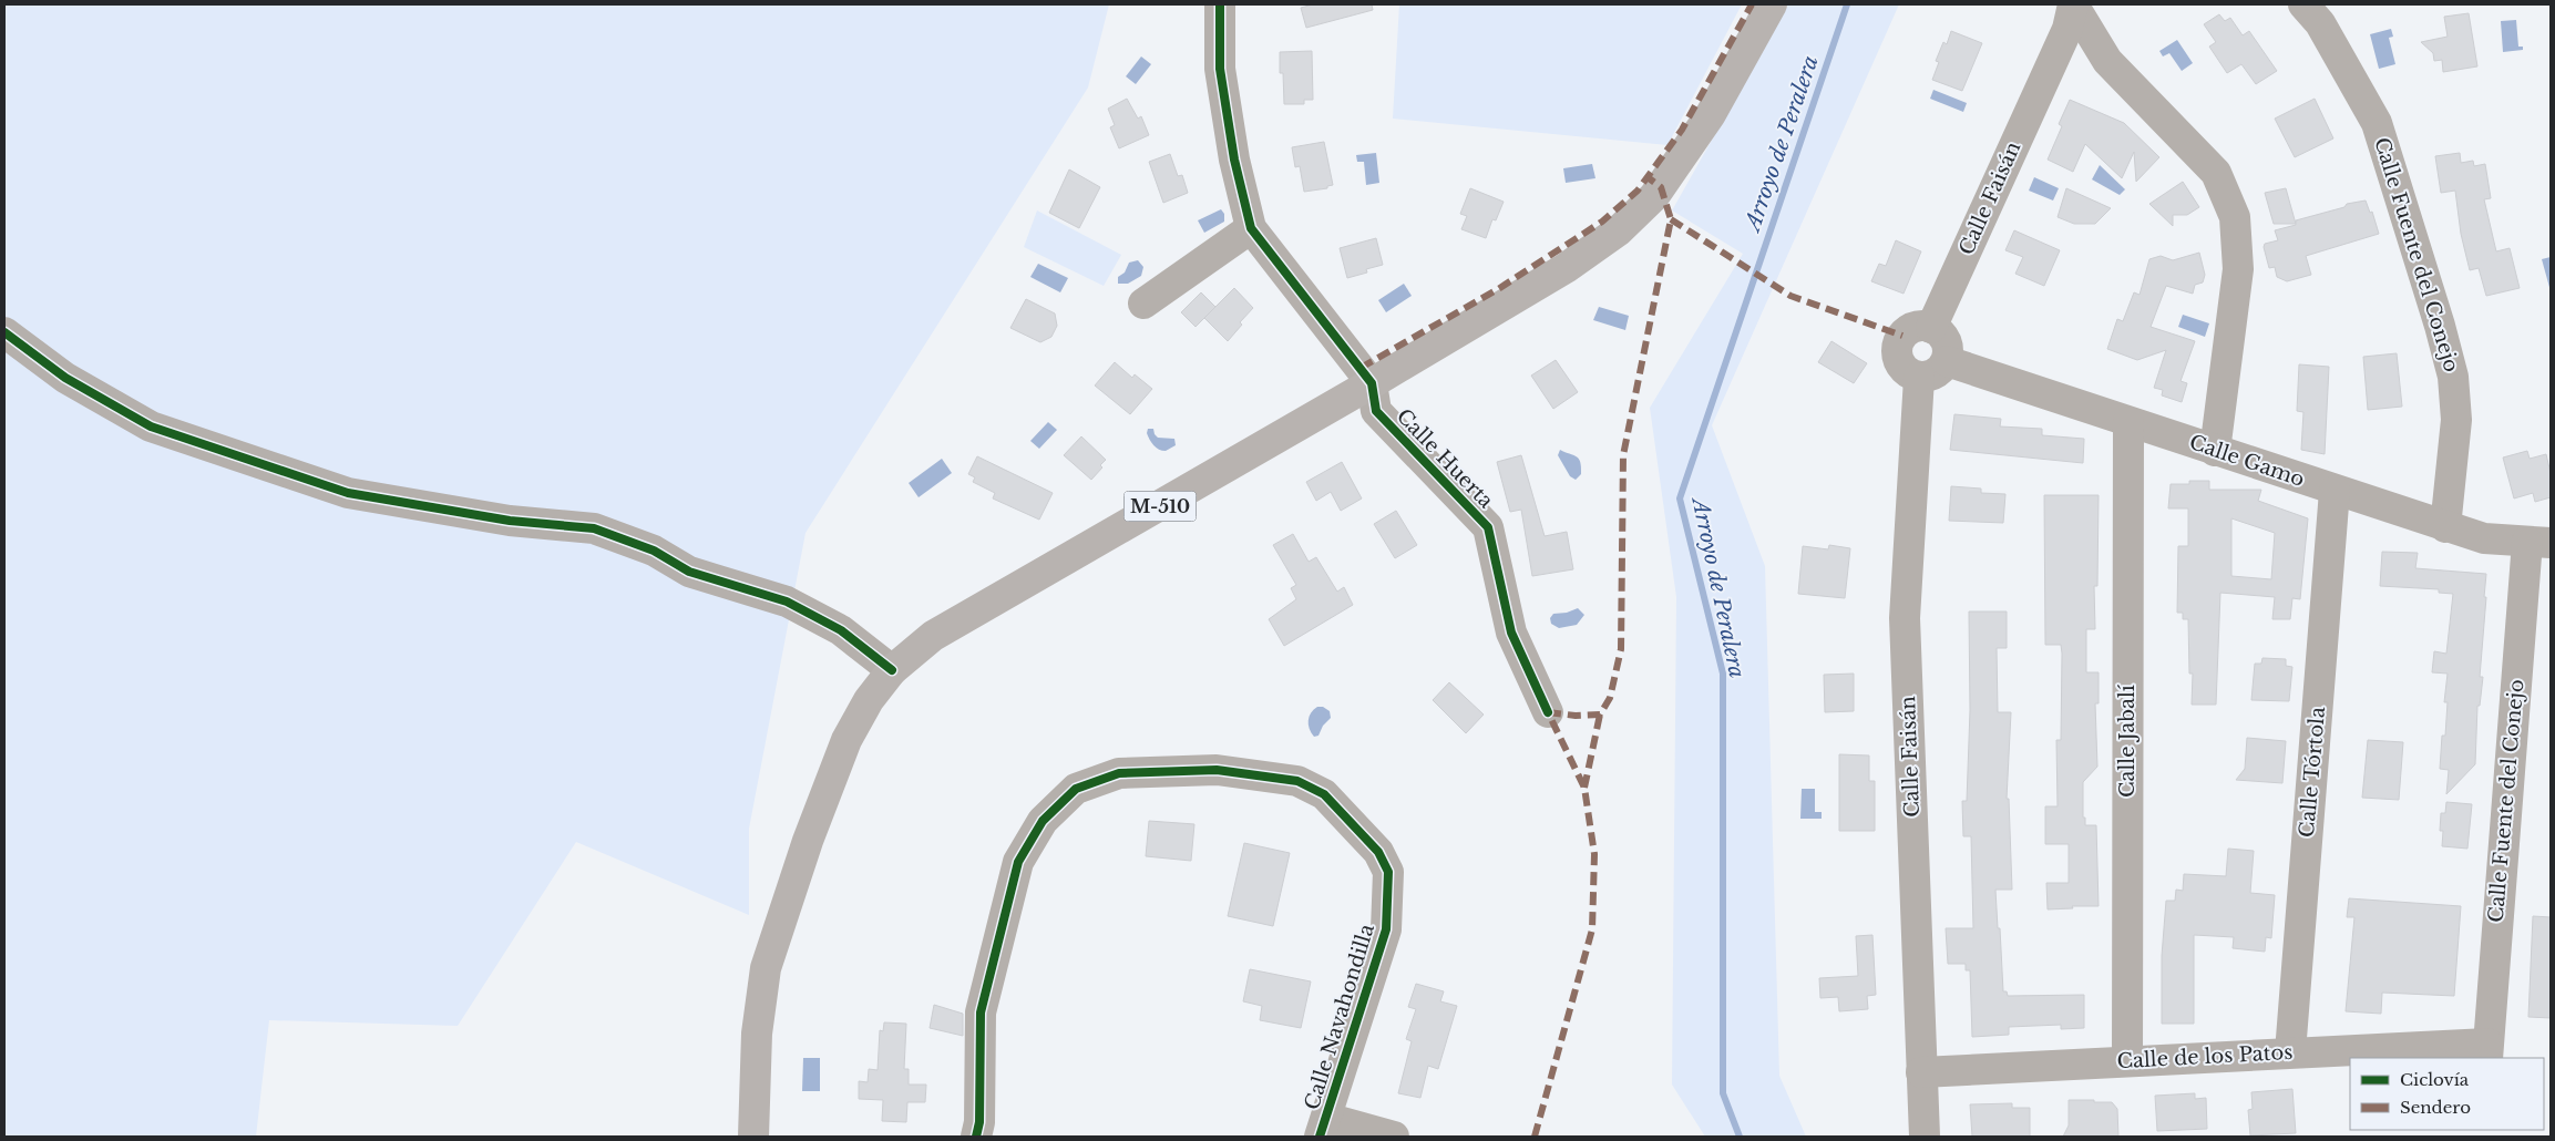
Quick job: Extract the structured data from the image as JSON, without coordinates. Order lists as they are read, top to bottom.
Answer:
{
  "streets": {
    "main road": ["M-510"],
    "street": [
      "Calle Faisán",
      "Calle Fuente del Conejo",
      "Calle Huerta",
      "Calle Gamo",
      "Calle Jabalí",
      "Calle Tórtola",
      "Calle Navahondilla",
      "Calle de los Patos"
    ]
  },
  "crossings": [
    ["Calle Faisán", "Calle Gamo"],
    ["Calle Faisán", "Calle de los Patos"],
    ["Calle Fuente del Conejo", "Calle Gamo"],
    ["Calle Fuente del Conejo", "Calle de los Patos"],
    ["Calle Huerta", "M-510"],
    ["Calle Gamo", "Calle Jabalí"],
    ["Calle Gamo", "Calle Tórtola"],
    ["Calle Jabalí", "Calle de los Patos"],
    ["Calle Tórtola", "Calle de los Patos"]
  ],
  "water": ["Arroyo de Peralera"],
  "legend": ["Ciclovía", "Sendero"]
}
